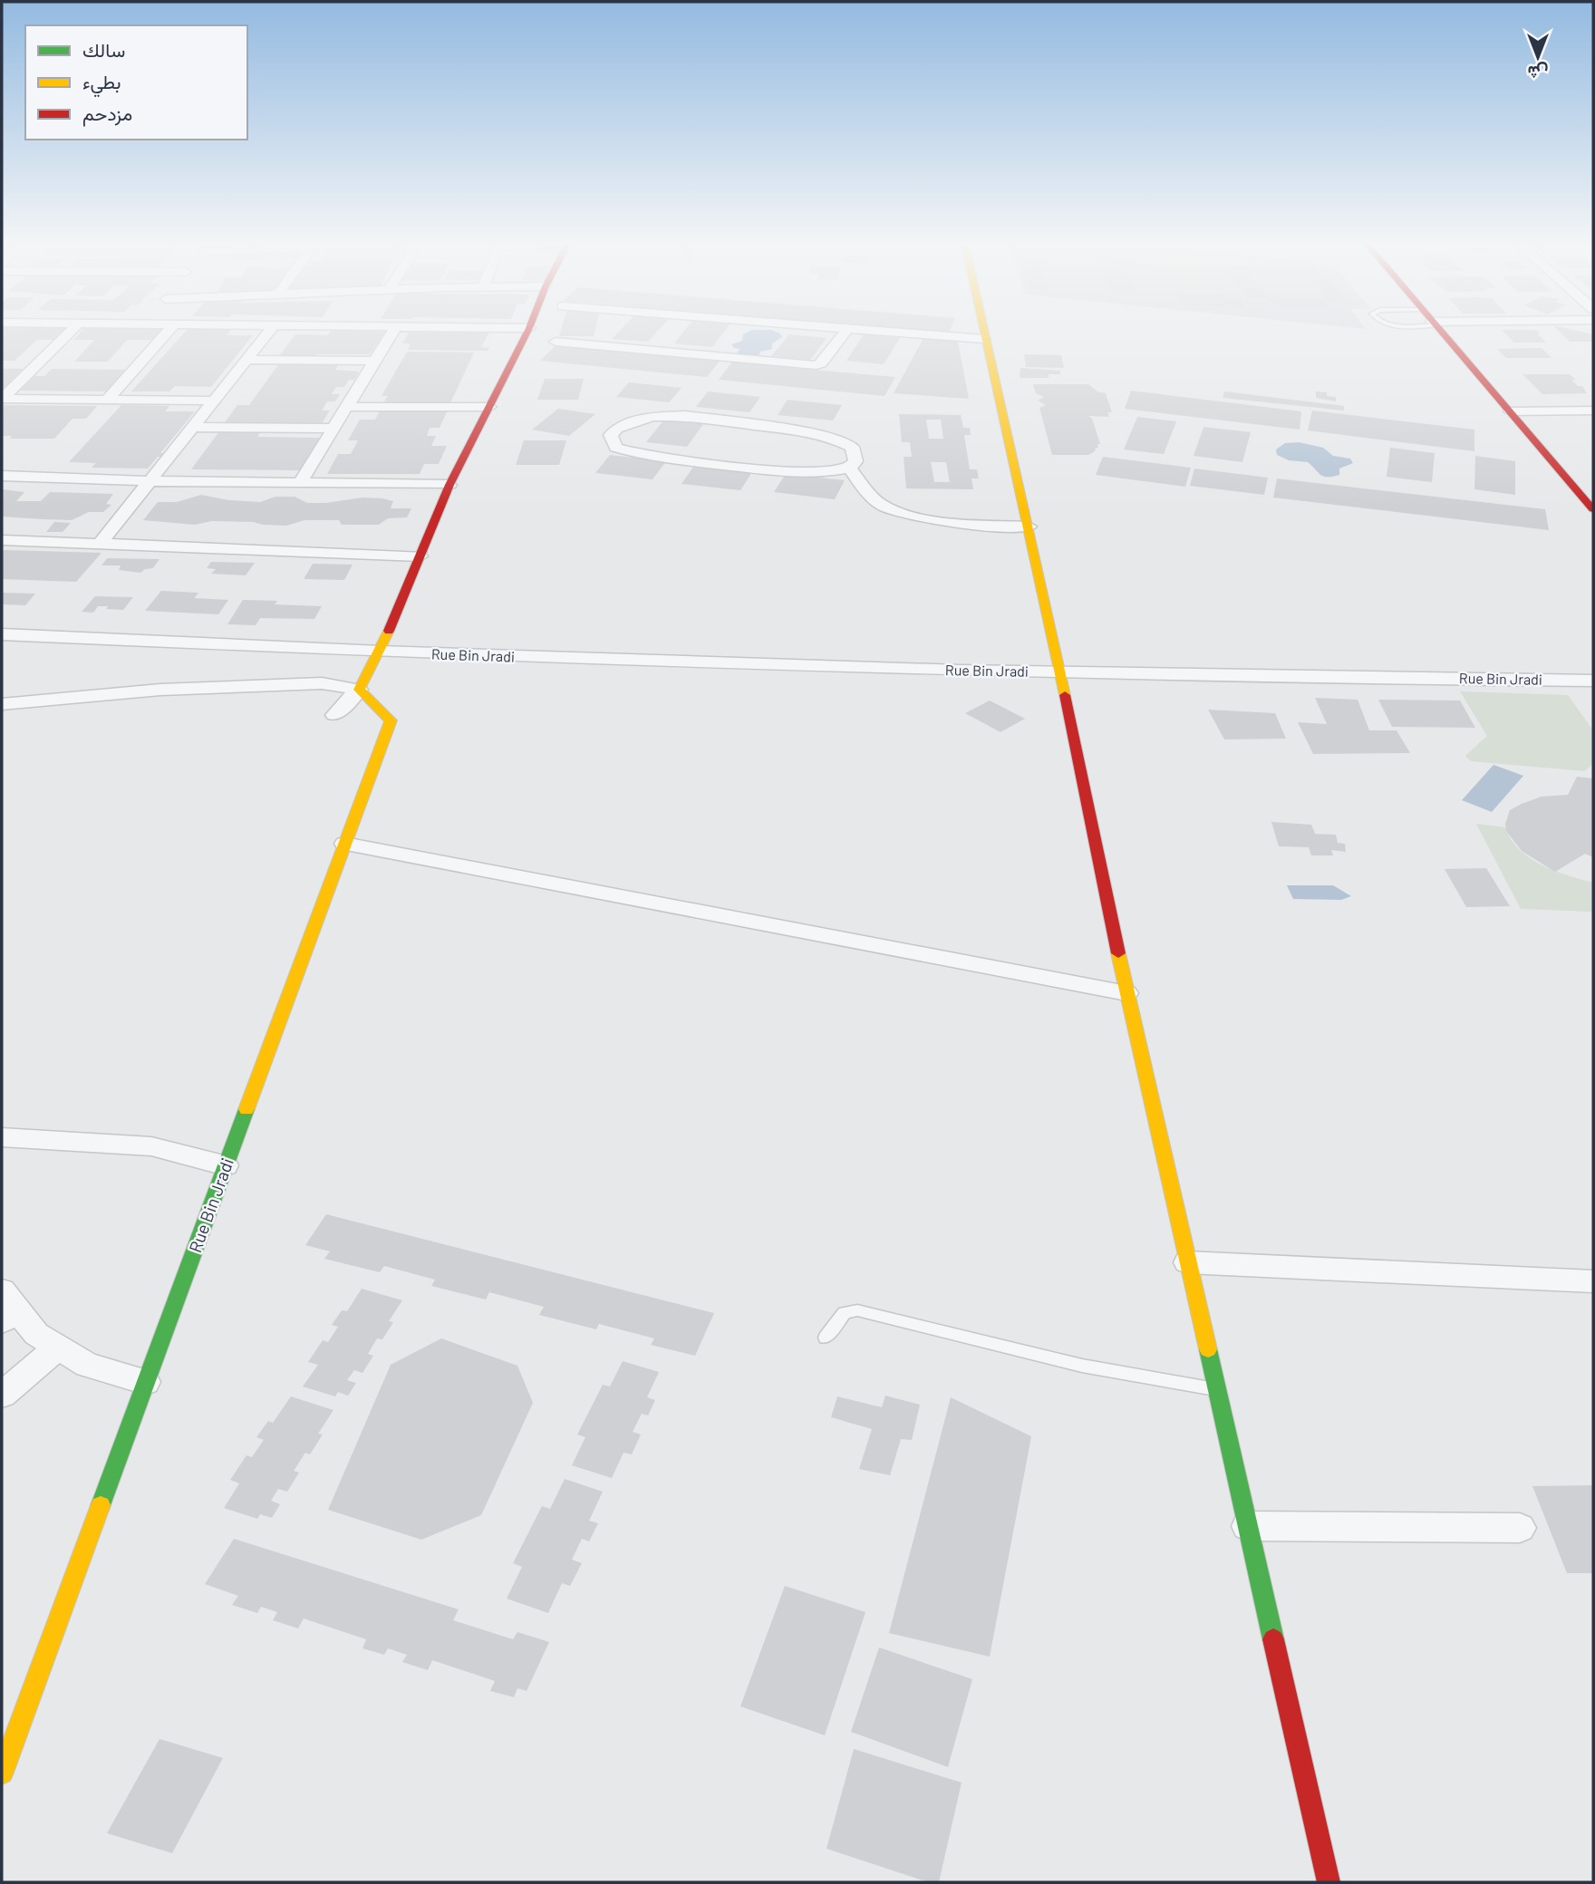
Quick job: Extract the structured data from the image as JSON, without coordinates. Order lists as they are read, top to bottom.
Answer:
{
  "streets": {
    "street": ["Rue Bin Jradi"]
  },
  "legend": ["سالك", "بطيء", "مزدحم"],
  "north": "bottom"
}
